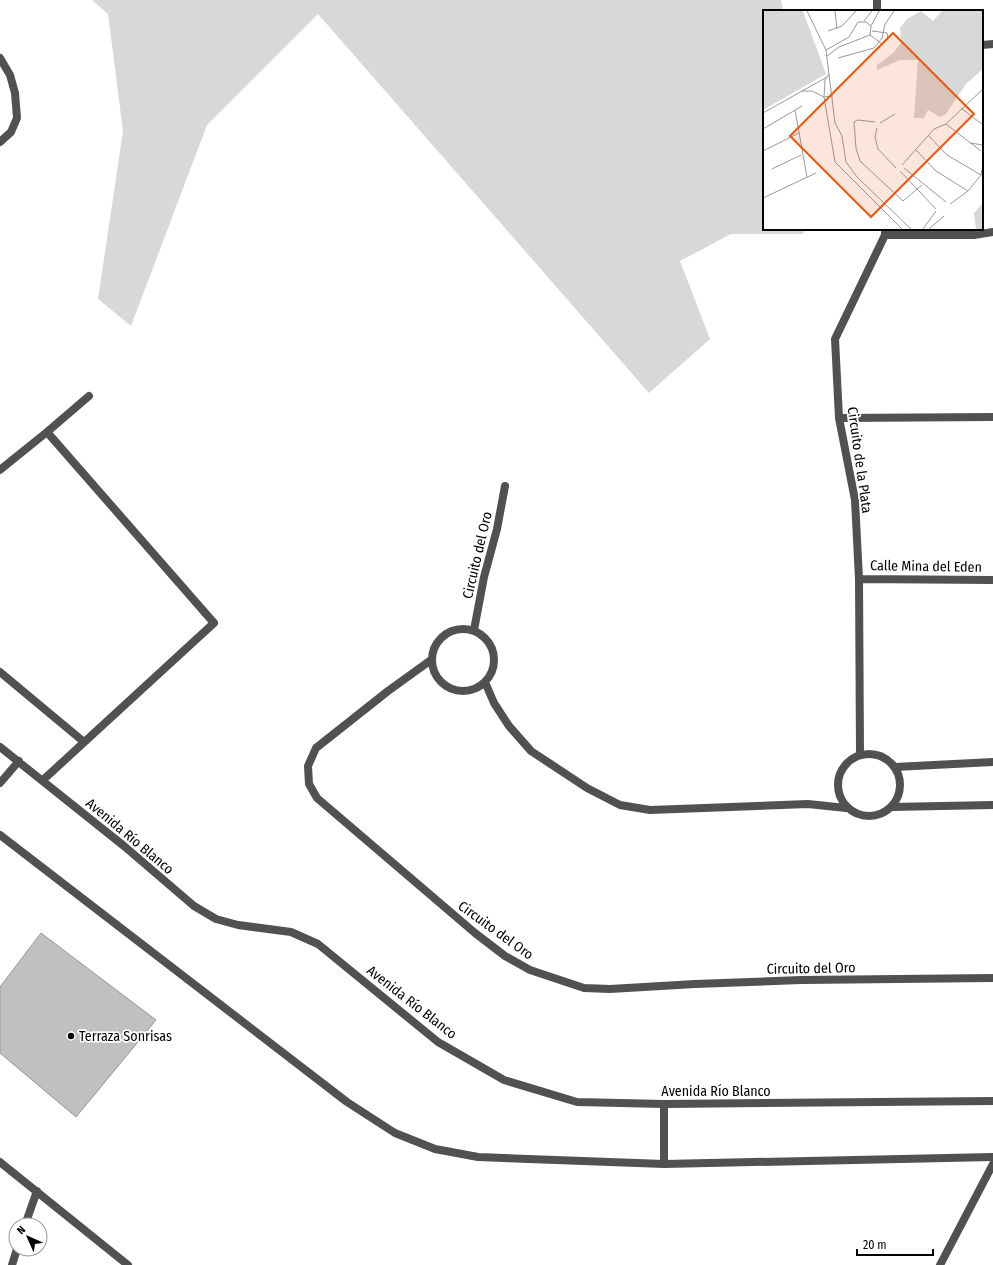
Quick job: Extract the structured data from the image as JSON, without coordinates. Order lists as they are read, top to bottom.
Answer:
{
  "streets": {
    "street": [
      "Circuito de la Plata",
      "Circuito del Oro",
      "Calle Mina del Eden",
      "Avenida Río Blanco"
    ]
  },
  "crossings": [
    ["Circuito de la Plata", "Calle Mina del Eden"]
  ],
  "places": ["Terraza Sonrisas"],
  "scale_bar": "20 m",
  "north": "top left"
}
